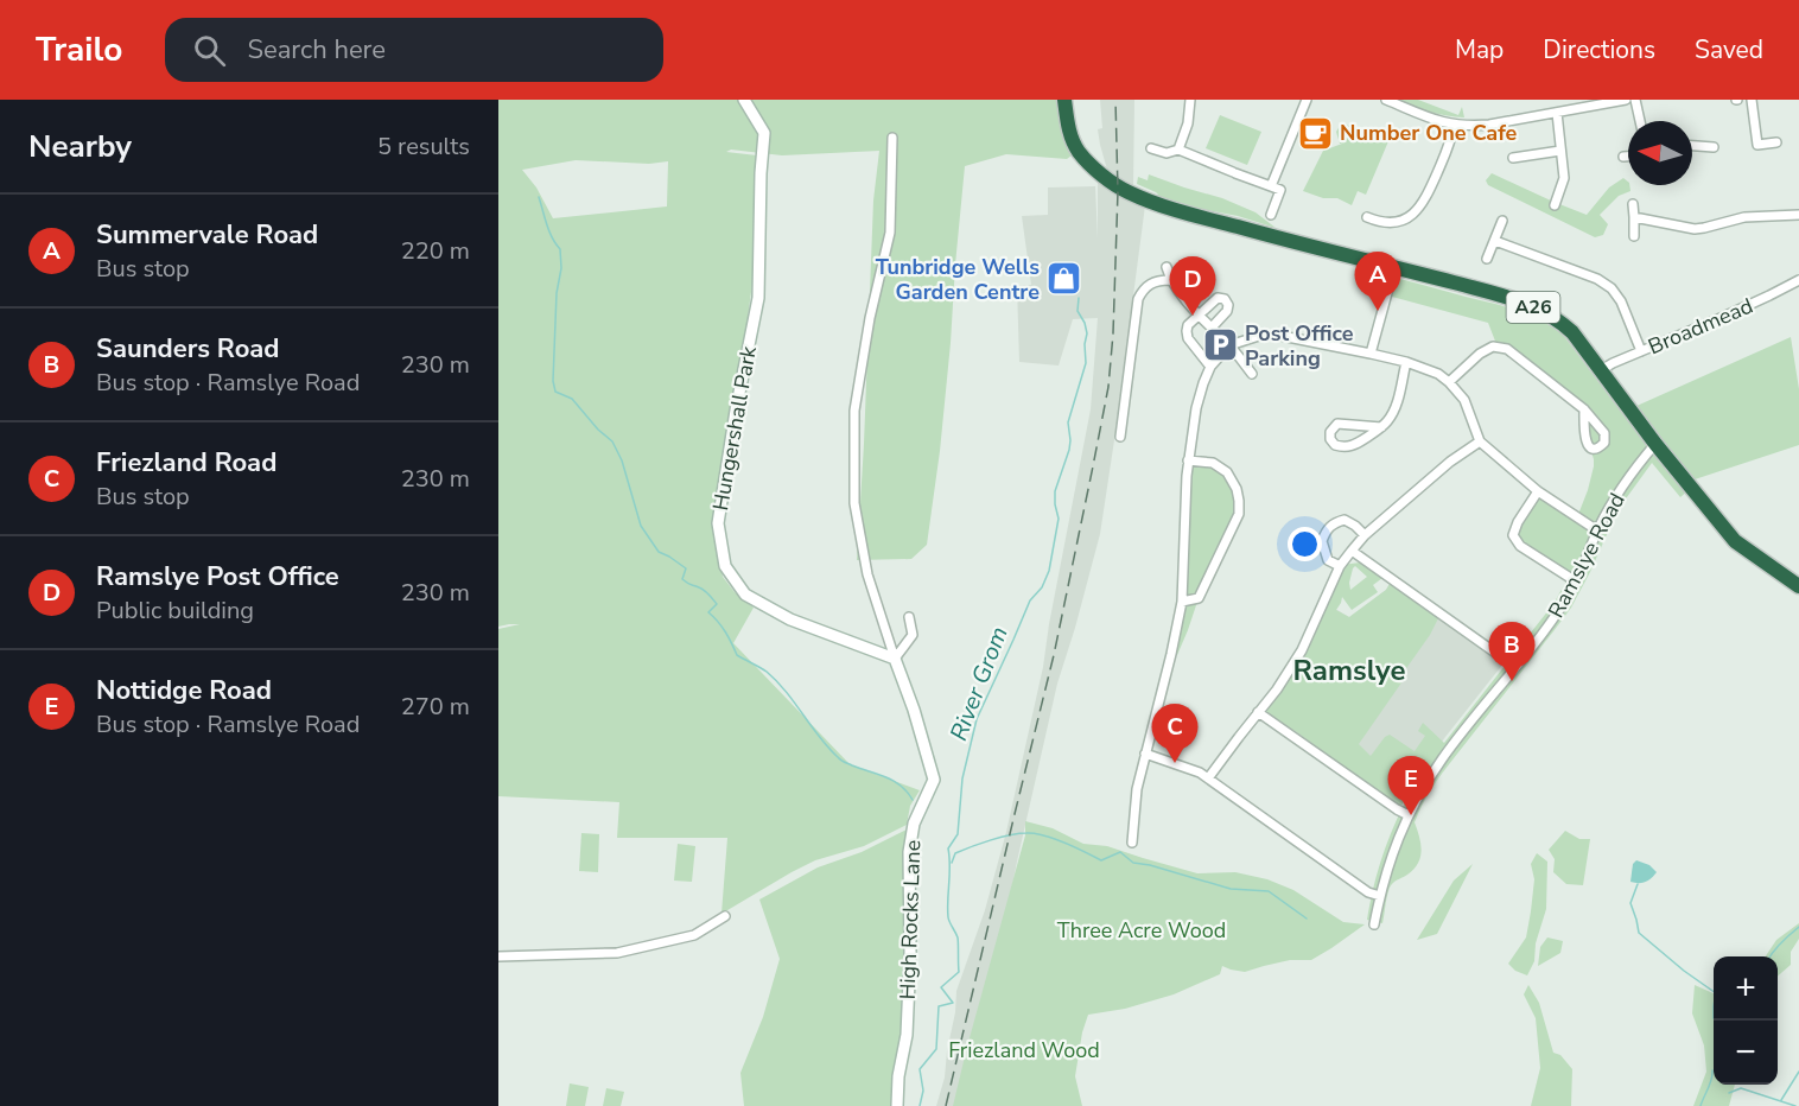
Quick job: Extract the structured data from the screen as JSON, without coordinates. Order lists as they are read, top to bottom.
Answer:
{
  "streets": {
    "highway": ["A26"],
    "street": [
      "Broadmead",
      "Hungershall Park",
      "Ramslye Road",
      "High Rocks Lane"
    ]
  },
  "crossings": [
    ["A26", "Broadmead"],
    ["A26", "Ramslye Road"],
    ["Hungershall Park", "High Rocks Lane"]
  ],
  "districts": ["Ramslye"],
  "water": ["River Grom"],
  "parks": ["Three Acre Wood", "Friezland Wood"],
  "places": {
    "cafe": ["Number One Cafe"],
    "shop": ["Tunbridge Wells Garden Centre"],
    "parking": ["Post Office Parking"]
  },
  "north": "left",
  "page": {
    "header": "Trailo",
    "search": "Search here",
    "nav": ["Map", "Directions", "Saved"],
    "heading": ["Nearby", "5 results"],
    "list": [
      {
        "mark": "A",
        "name": "Summervale Road",
        "note": "Bus stop",
        "value": "220 m"
      },
      {
        "mark": "B",
        "name": "Saunders Road",
        "note": "Bus stop · Ramslye Road",
        "value": "230 m"
      },
      {
        "mark": "C",
        "name": "Friezland Road",
        "note": "Bus stop",
        "value": "230 m"
      },
      {
        "mark": "D",
        "name": "Ramslye Post Office",
        "note": "Public building",
        "value": "230 m"
      },
      {
        "mark": "E",
        "name": "Nottidge Road",
        "note": "Bus stop · Ramslye Road",
        "value": "270 m"
      }
    ],
    "pins": [
      "A",
      "D",
      "B",
      "C",
      "E"
    ],
    "map_buttons": ["+", "−"]
  }
}
